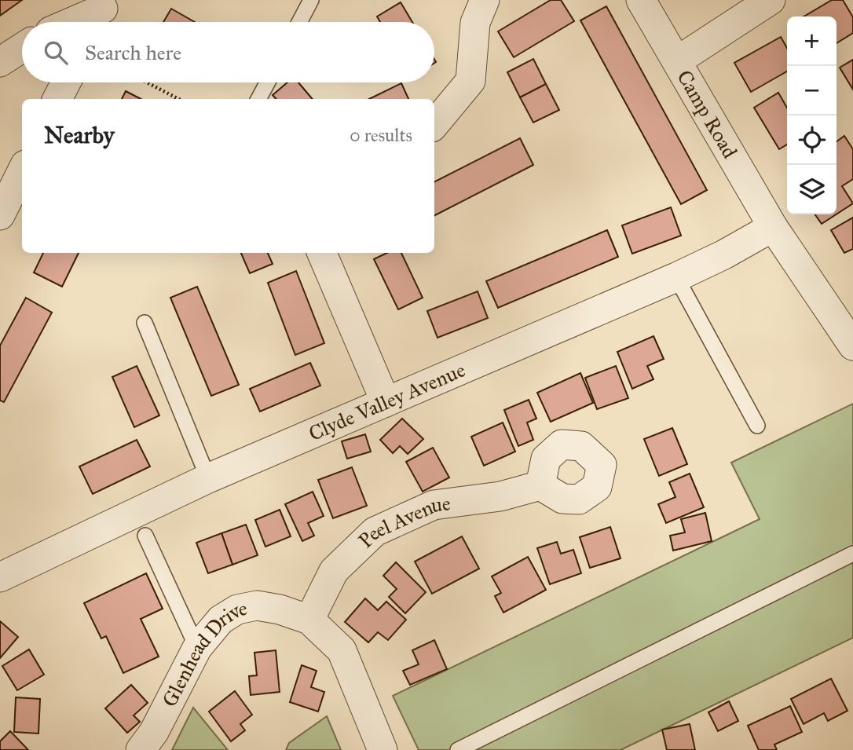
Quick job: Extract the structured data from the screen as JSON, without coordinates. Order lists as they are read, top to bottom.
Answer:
{
  "streets": {
    "street": [
      "Camp Road",
      "Clyde Valley Avenue",
      "Peel Avenue",
      "Glenhead Drive"
    ]
  },
  "crossings": [
    ["Camp Road", "Clyde Valley Avenue"],
    ["Peel Avenue", "Glenhead Drive"]
  ],
  "page": {
    "map_buttons": ["+", "−"],
    "search": "Search here",
    "heading": ["Nearby", "0 results"]
  }
}
